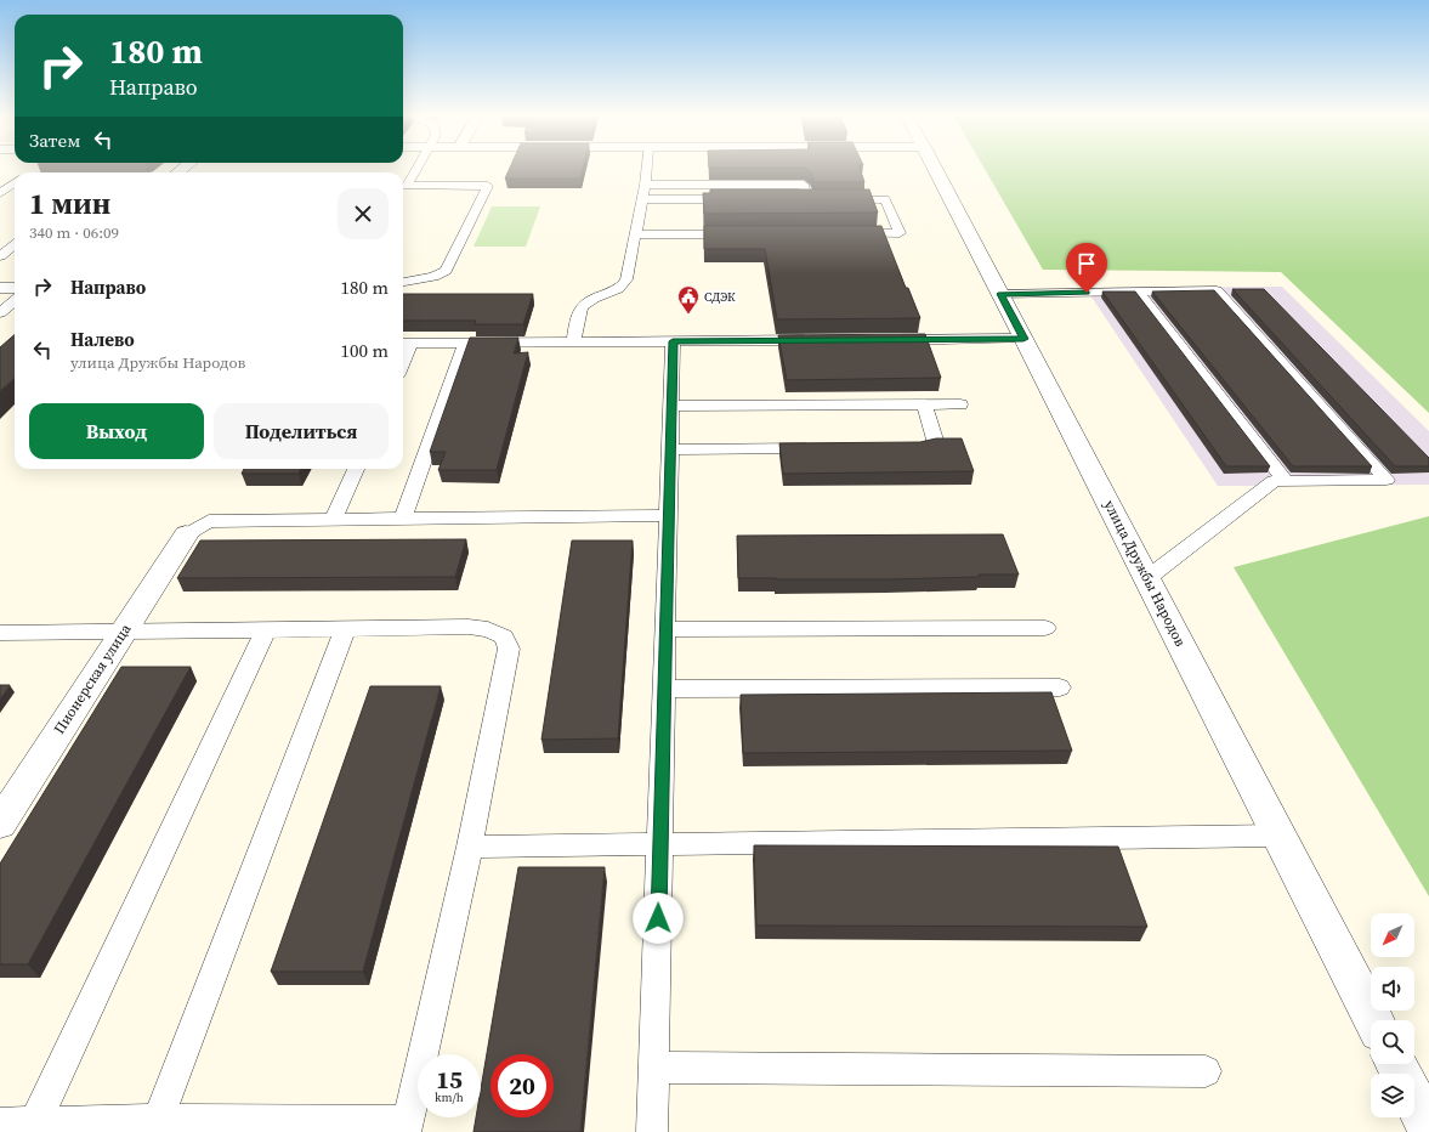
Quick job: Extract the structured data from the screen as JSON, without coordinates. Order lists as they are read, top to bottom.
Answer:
{
  "streets": {
    "street": ["улица Дружбы Народов", "Пионерская улица"]
  },
  "places": {
    "public building": ["СДЭК"]
  },
  "north": "bottom left",
  "page": {
    "turn": ["180 m", "Направо"],
    "then": "Затем",
    "heading": ["1 мин", "340 m · 06:09"],
    "list": [
      {
        "name": "Направо",
        "value": "180 m"
      },
      {
        "name": "Налево",
        "note": "улица Дружбы Народов",
        "value": "100 m"
      }
    ],
    "buttons": ["Выход", "Поделиться"],
    "speed": "15 km/h",
    "limit": "20"
  }
}
